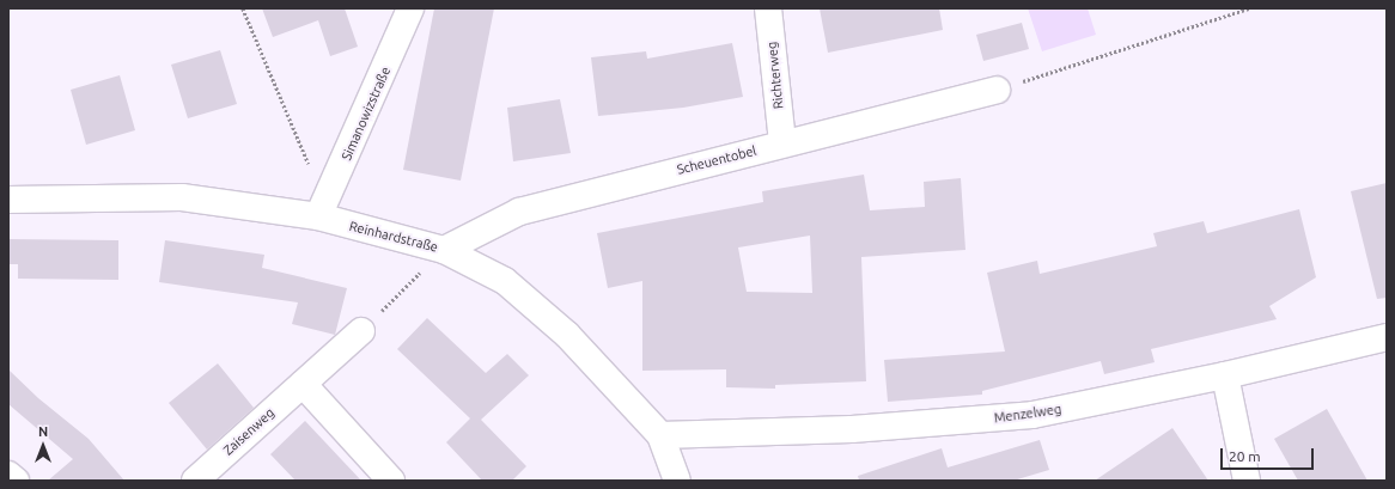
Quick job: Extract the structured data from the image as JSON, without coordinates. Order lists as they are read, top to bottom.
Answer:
{
  "streets": {
    "street": [
      "Richterweg",
      "Simanowizstraße",
      "Scheuentobel",
      "Reinhardstraße",
      "Menzelweg",
      "Zaisenweg"
    ]
  },
  "crossings": [
    ["Richterweg", "Scheuentobel"],
    ["Simanowizstraße", "Reinhardstraße"],
    ["Scheuentobel", "Reinhardstraße"],
    ["Reinhardstraße", "Menzelweg"]
  ],
  "scale_bar": "20 m",
  "north": "top"
}
